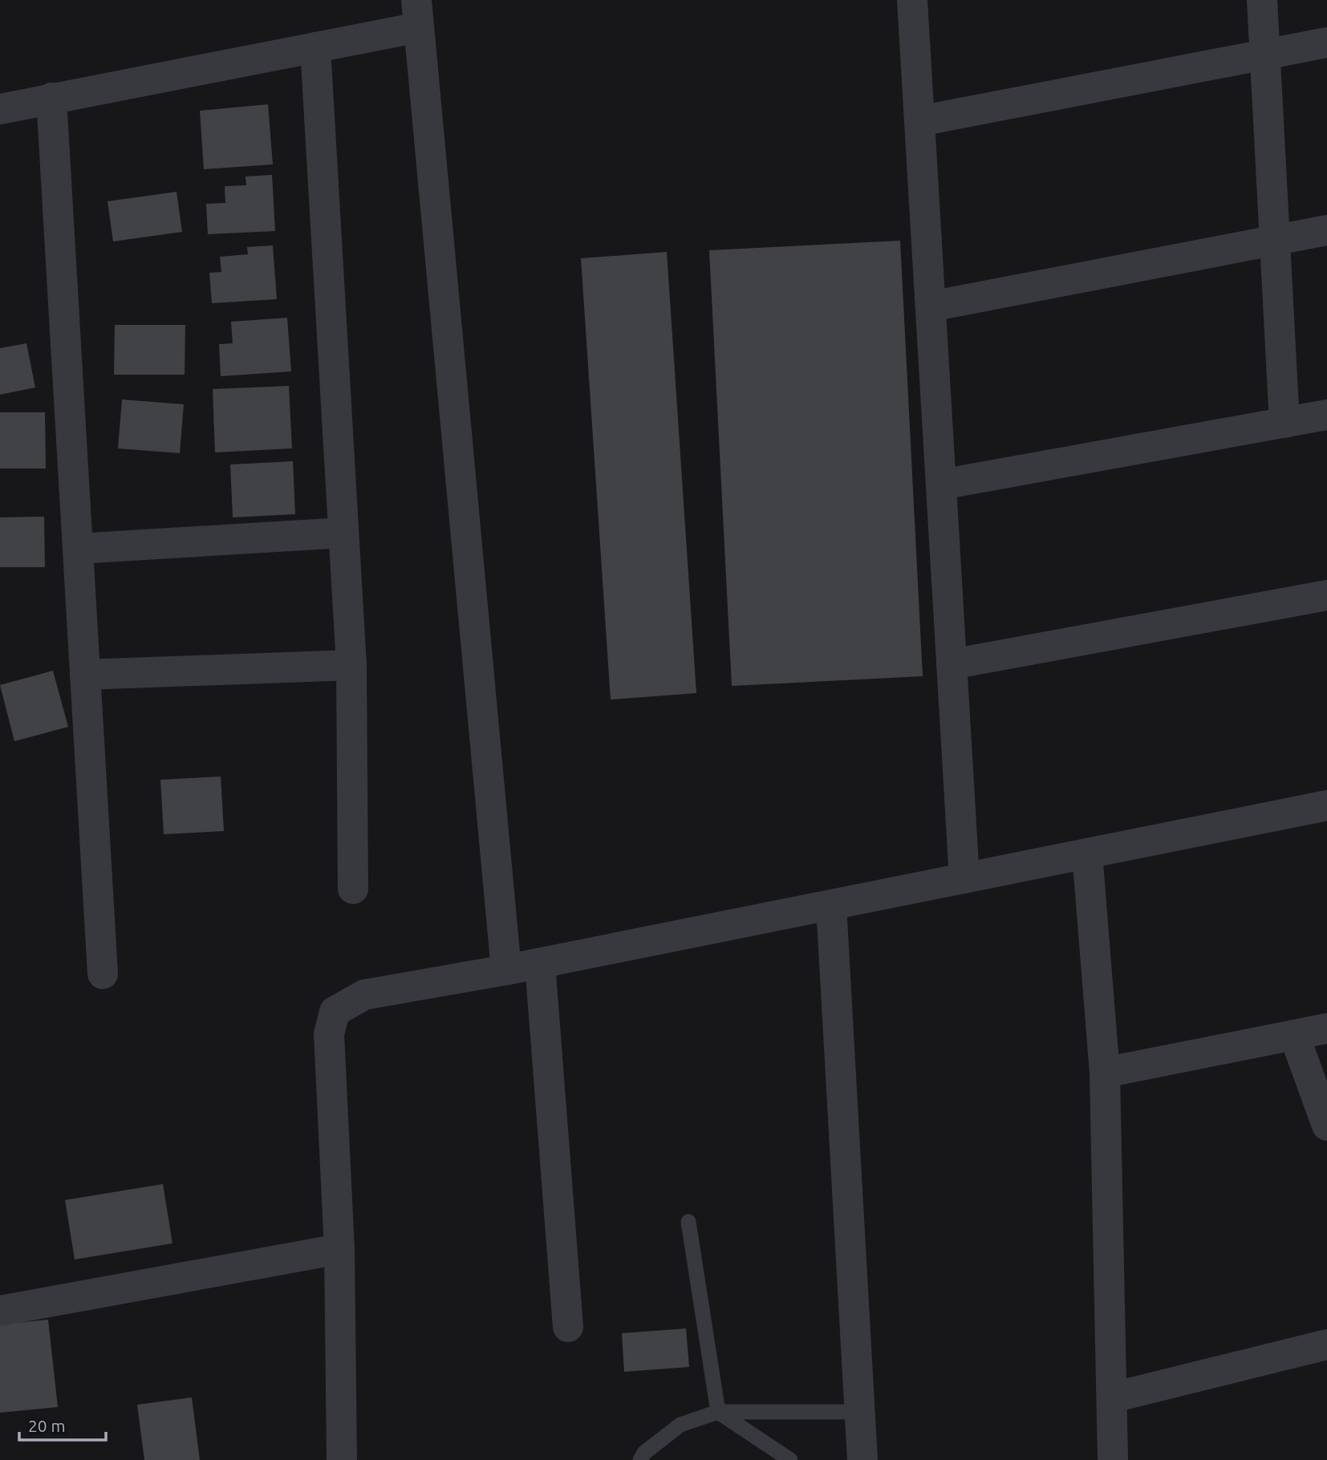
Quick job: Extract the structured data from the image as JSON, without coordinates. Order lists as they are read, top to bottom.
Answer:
{
  "scale_bar": "20 m"
}
